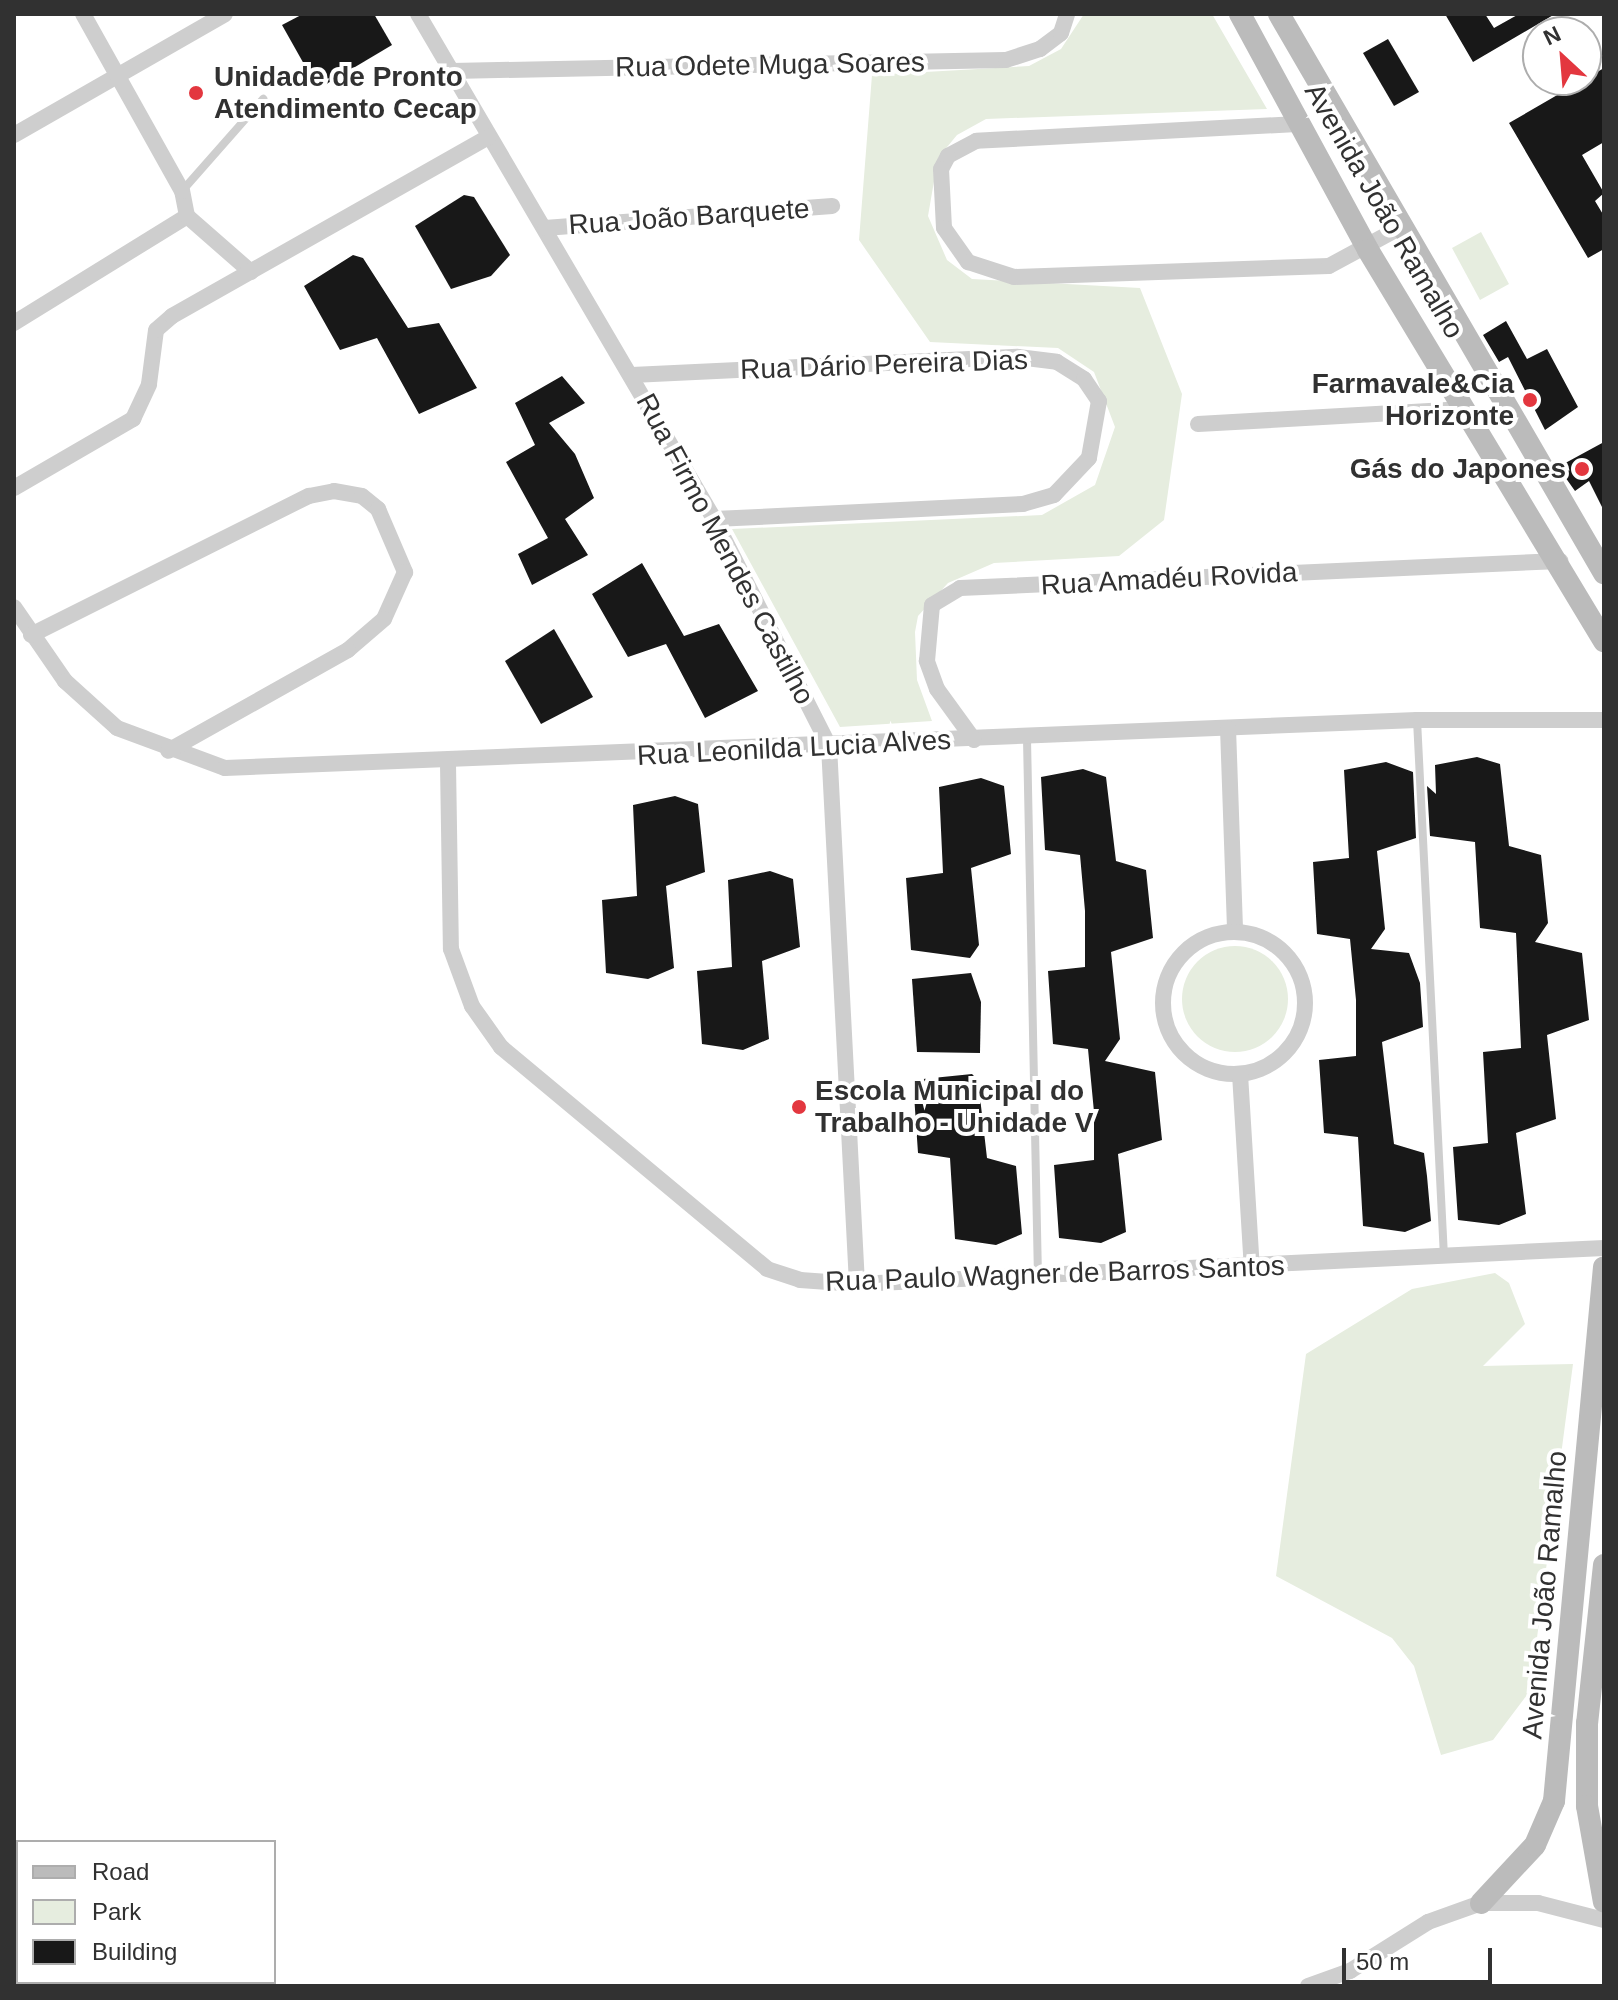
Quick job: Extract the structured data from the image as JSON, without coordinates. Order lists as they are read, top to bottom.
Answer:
{
  "streets": {
    "street": [
      "Rua Odete Muga Soares",
      "Avenida João Ramalho",
      "Rua João Barquete",
      "Rua Dário Pereira Dias",
      "Rua Firmo Mendes Castilho",
      "Rua Amadéu Rovida",
      "Rua Leonilda Lucia Alves",
      "Rua Paulo Wagner de Barros Santos"
    ]
  },
  "crossings": [
    ["Rua Odete Muga Soares", "Rua Firmo Mendes Castilho"],
    ["Avenida João Ramalho", "Rua Amadéu Rovida"],
    ["Rua João Barquete", "Rua Firmo Mendes Castilho"],
    ["Rua Dário Pereira Dias", "Rua Firmo Mendes Castilho"],
    ["Rua Firmo Mendes Castilho", "Rua Leonilda Lucia Alves"],
    ["Rua Firmo Mendes Castilho", "Rua Paulo Wagner de Barros Santos"],
    ["Rua Amadéu Rovida", "Rua Leonilda Lucia Alves"],
    ["Rua Leonilda Lucia Alves", "Rua Paulo Wagner de Barros Santos"]
  ],
  "places": [
    "Unidade de Pronto Atendimento Cecap",
    "Farmavale&Cia Horizonte",
    "Gás do Japones",
    "Escola Municipal do Trabalho - Unidade V"
  ],
  "legend": ["Road", "Park", "Building"],
  "scale_bar": "50 m",
  "north": "top left"
}
